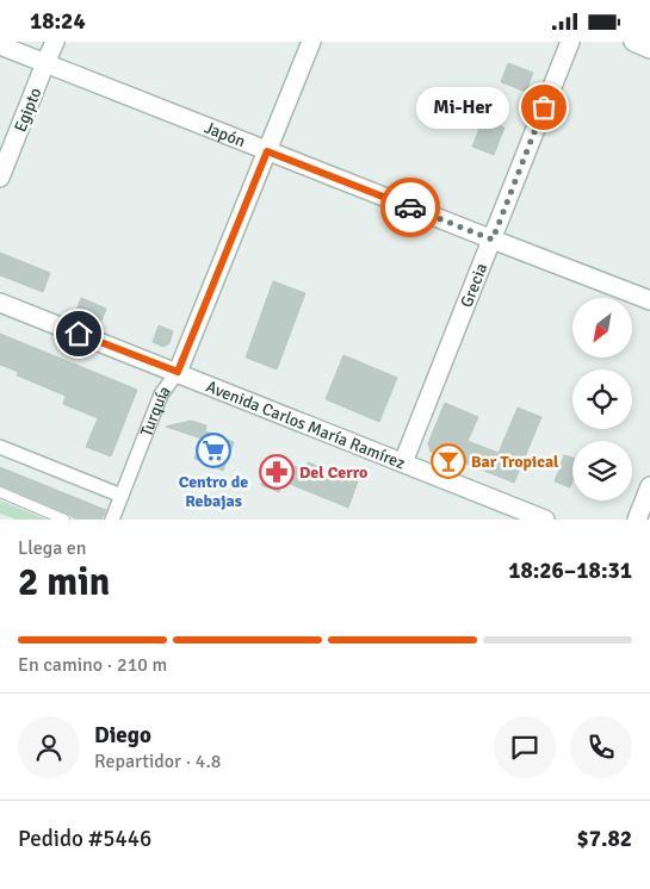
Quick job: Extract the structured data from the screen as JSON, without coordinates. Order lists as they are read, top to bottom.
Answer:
{
  "streets": {
    "street": [
      "Egipto",
      "Japón",
      "Grecia",
      "Turquía",
      "Avenida Carlos María Ramírez"
    ]
  },
  "crossings": [
    ["Egipto", "Japón"],
    ["Japón", "Grecia"],
    ["Japón", "Turquía"],
    ["Grecia", "Avenida Carlos María Ramírez"],
    ["Turquía", "Avenida Carlos María Ramírez"]
  ],
  "places": {
    "other": ["Mi-Her"],
    "supermarket": ["Centro de Rebajas"],
    "bar": ["Bar Tropical"],
    "pharmacy": ["Del Cerro"]
  },
  "north": "bottom left",
  "page": {
    "status": "18:24",
    "bubble": "Mi-Her",
    "heading": ["2 min", "Llega en", "18:26–18:31"],
    "panel": [
      "Diego",
      "Repartidor · 4.8",
      "Pedido #5446",
      "$7.82"
    ],
    "bar": "En camino · 210 m"
  }
}
